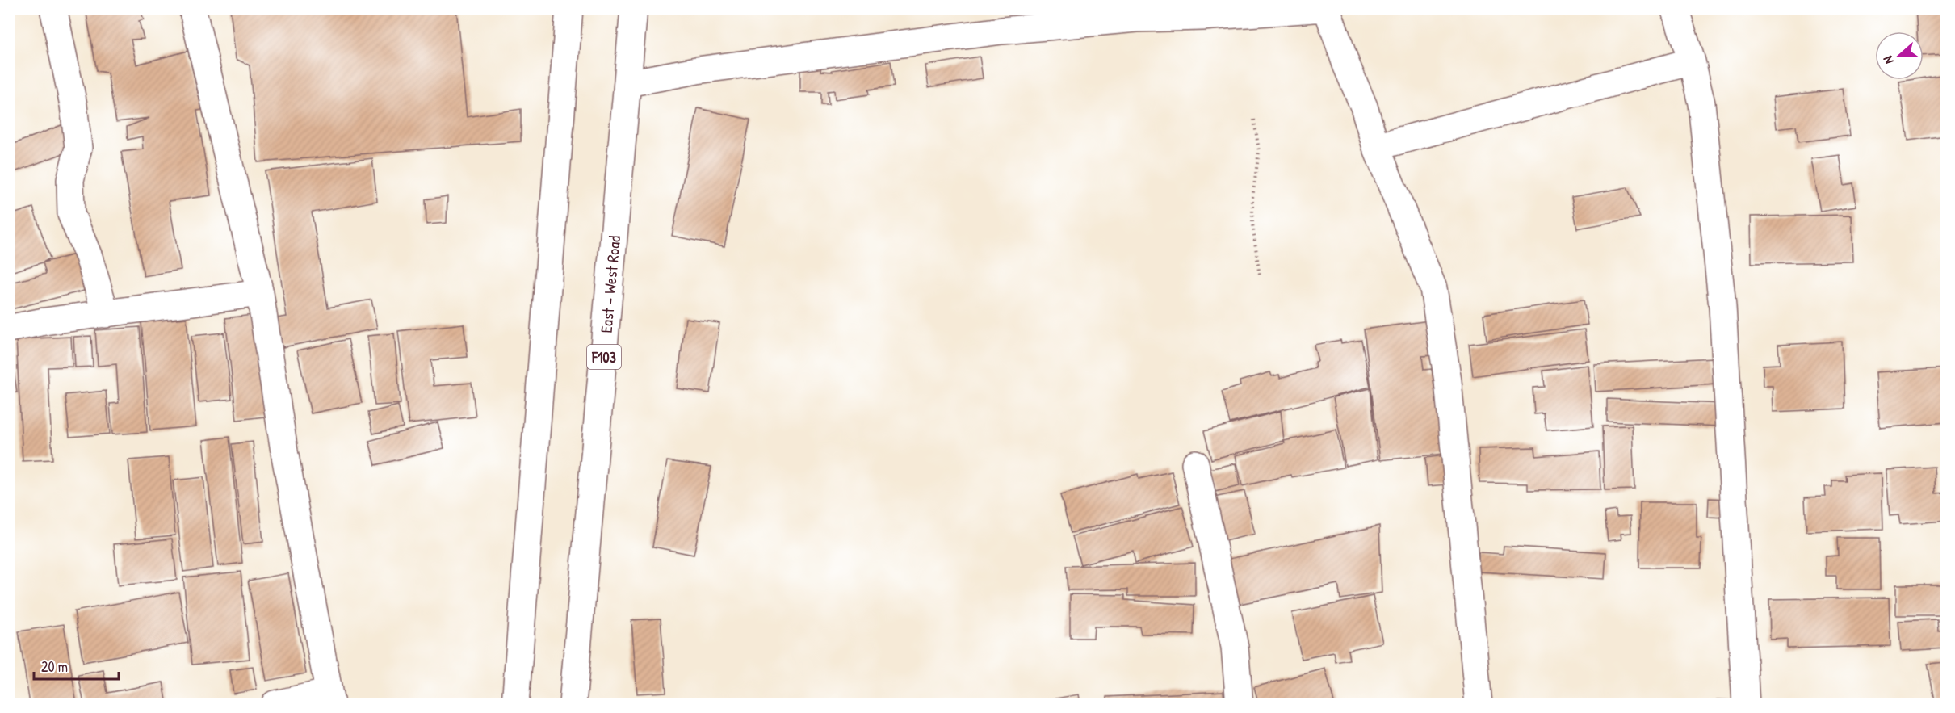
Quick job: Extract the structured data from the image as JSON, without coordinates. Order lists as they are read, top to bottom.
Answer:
{
  "streets": {
    "street": ["East - West Road", "F103"]
  },
  "scale_bar": "20 m",
  "north": "left"
}
